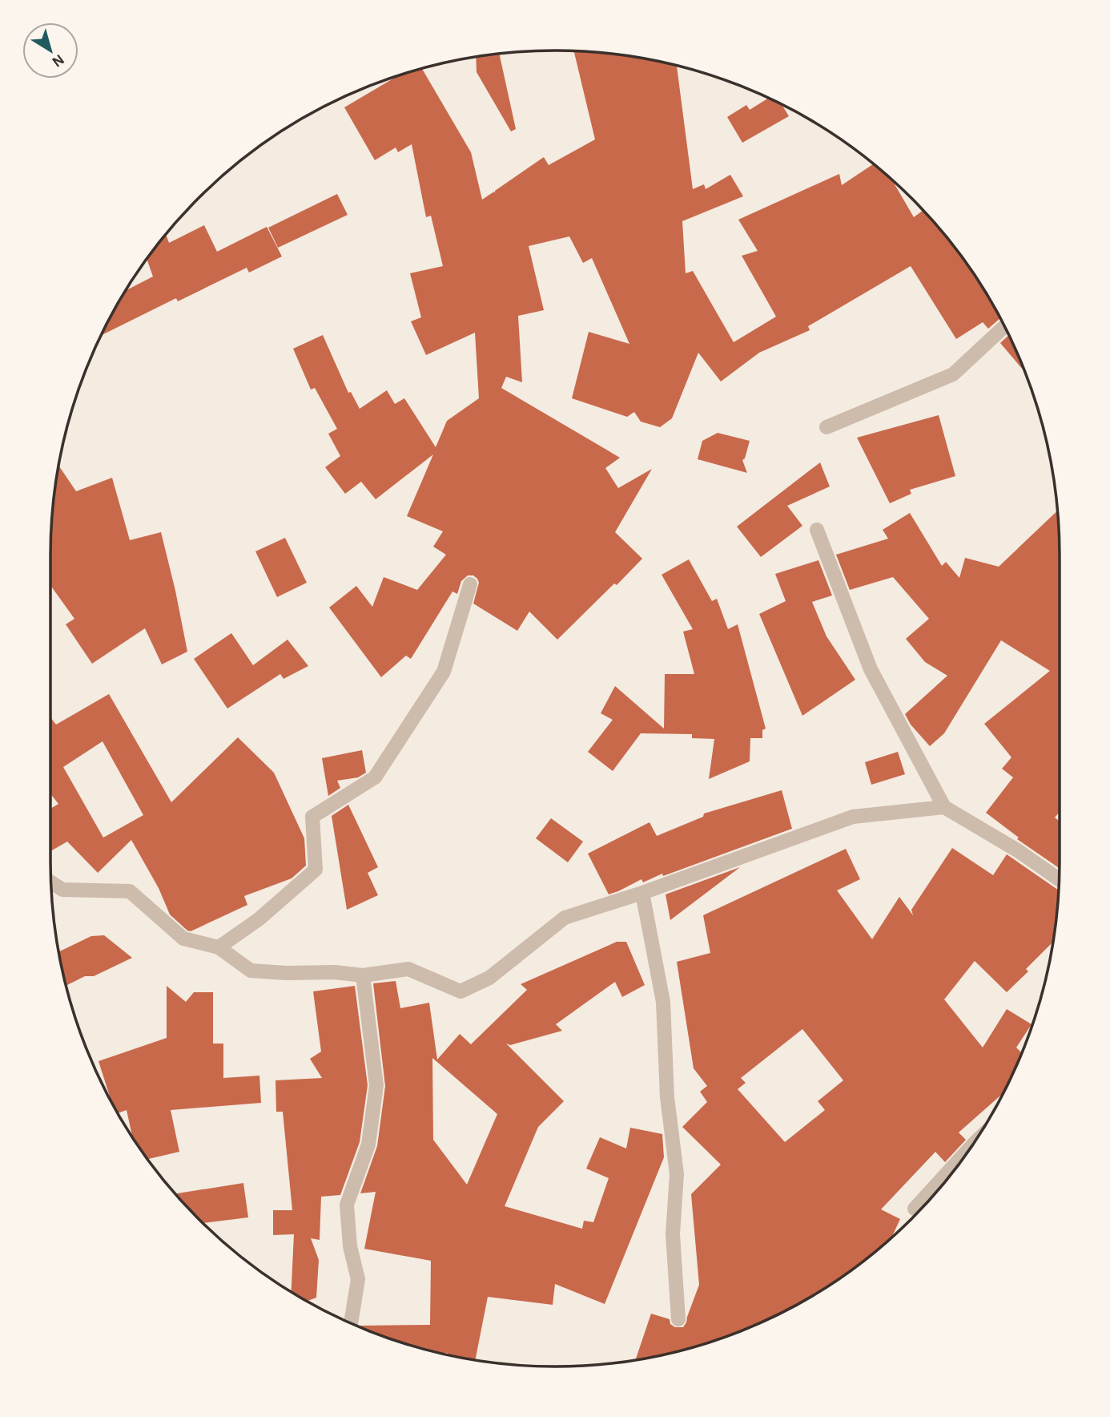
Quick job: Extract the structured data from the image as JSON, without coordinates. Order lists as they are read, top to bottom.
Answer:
{
  "north": "bottom right"
}
